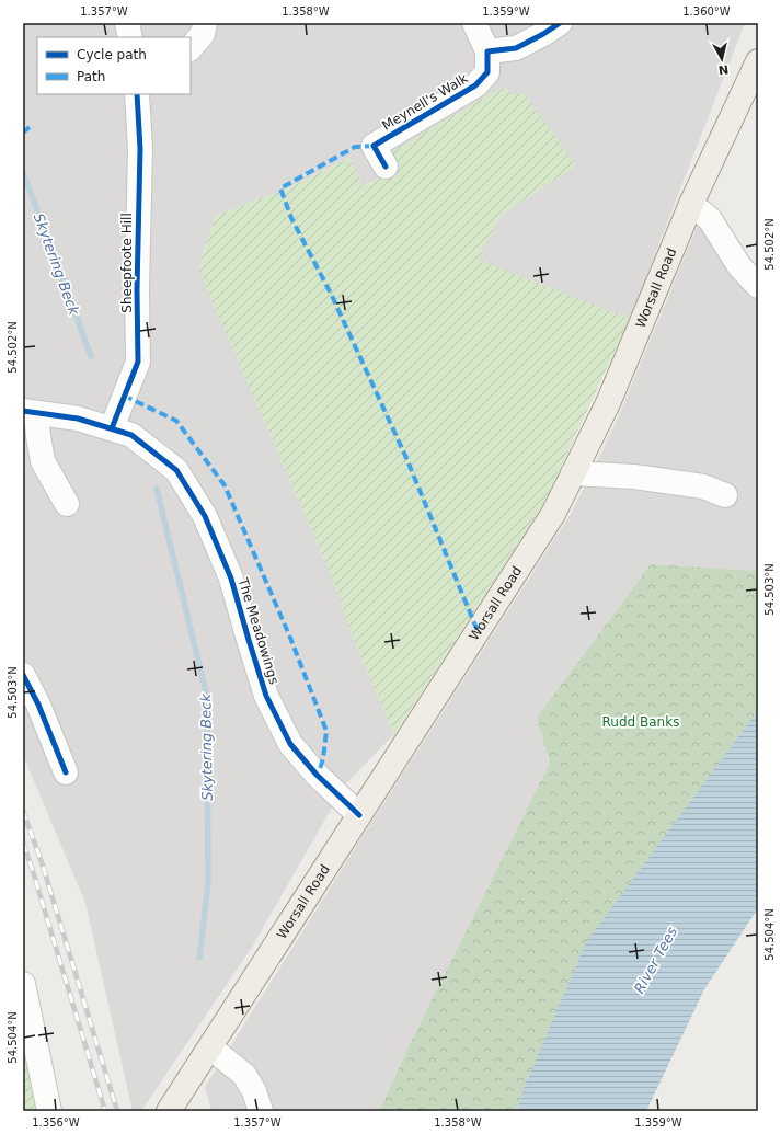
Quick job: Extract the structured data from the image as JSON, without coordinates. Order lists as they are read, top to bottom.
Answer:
{
  "streets": {
    "main road": ["Worsall Road"],
    "street": ["Meynell's Walk", "Sheepfoote Hill", "The Meadowings"]
  },
  "crossings": [
    ["Sheepfoote Hill", "The Meadowings"],
    ["Worsall Road", "The Meadowings"]
  ],
  "water": ["Skytering Beck", "River Tees"],
  "parks": ["Rudd Banks"],
  "legend": ["Cycle path", "Path"],
  "north": "bottom",
  "coordinates": [
    "1.357°W",
    "1.358°W",
    "1.359°W",
    "1.360°W",
    "54.502°N",
    "54.503°N",
    "54.504°N",
    "1.356°W"
  ]
}
